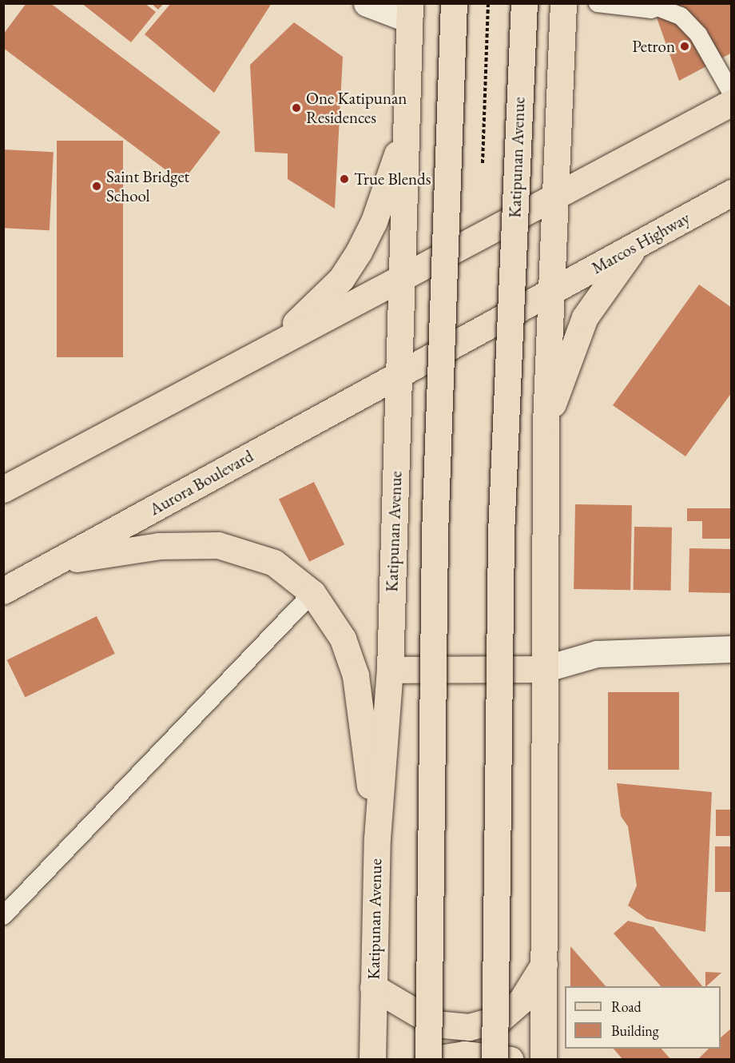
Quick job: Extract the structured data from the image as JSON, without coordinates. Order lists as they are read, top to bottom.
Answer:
{
  "streets": {
    "main road": ["Katipunan Avenue", "Marcos Highway", "Aurora Boulevard"]
  },
  "crossings": [
    ["Katipunan Avenue", "Marcos Highway"],
    ["Katipunan Avenue", "Aurora Boulevard"],
    ["Marcos Highway", "Aurora Boulevard"]
  ],
  "places": [
    "Petron",
    "One Katipunan Residences",
    "True Blends",
    "Saint Bridget School"
  ],
  "legend": ["Road", "Building"]
}
